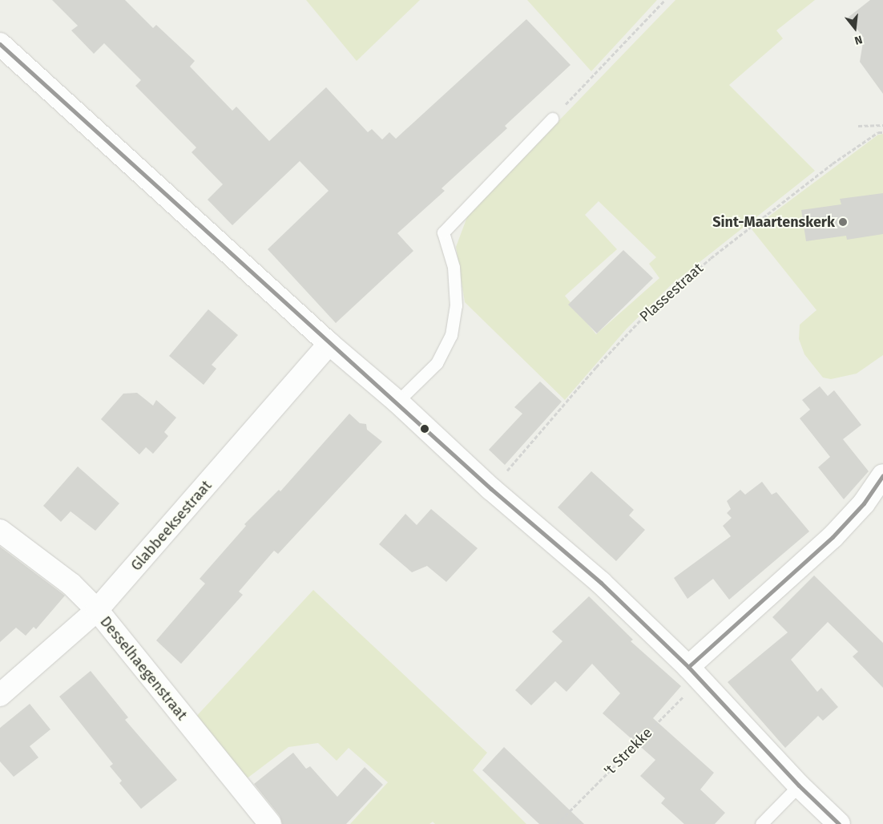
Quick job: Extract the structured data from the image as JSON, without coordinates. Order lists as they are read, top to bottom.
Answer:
{
  "streets": {
    "street": ["Glabbeeksestraat", "Desselhaegenstraat"],
    "path": ["Plassestraat", "'t Strekke"]
  },
  "crossings": [
    ["Glabbeeksestraat", "Desselhaegenstraat"]
  ],
  "places": ["Sint-Maartenskerk"],
  "north": "bottom"
}
